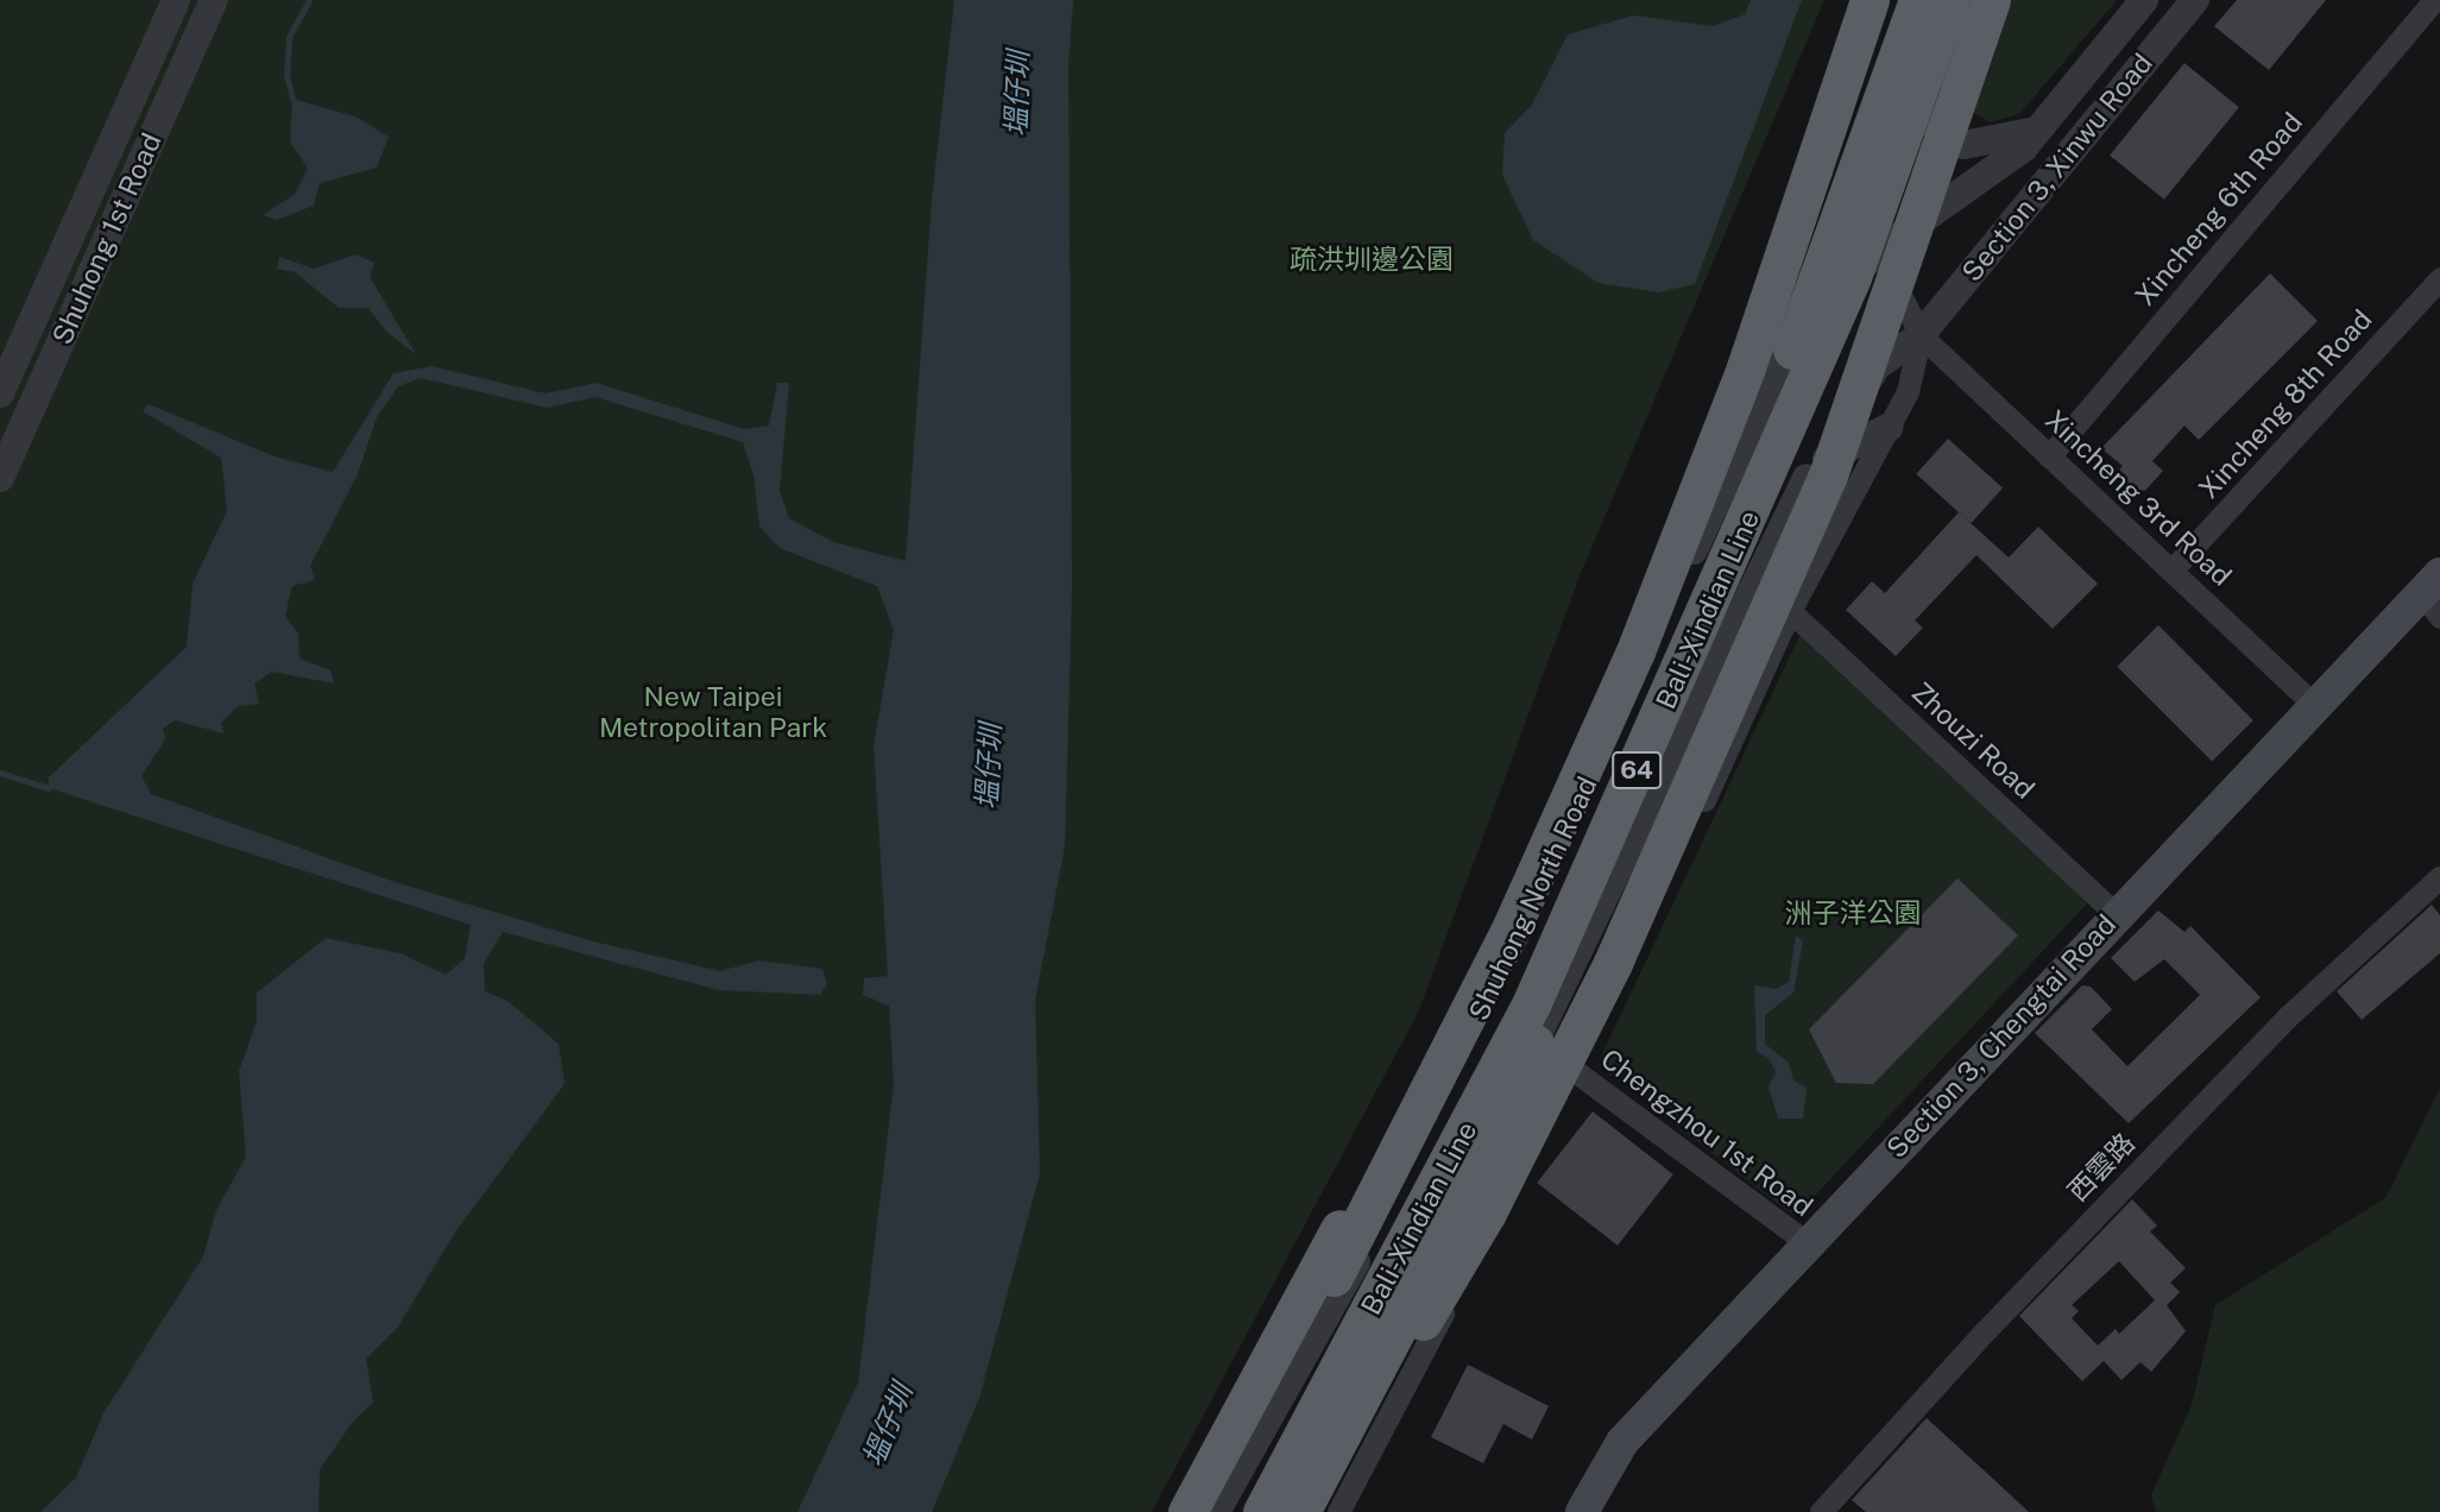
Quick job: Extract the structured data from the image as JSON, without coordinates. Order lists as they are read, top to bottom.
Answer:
{
  "streets": {
    "highway": ["Bali-Xindian Line", "64"],
    "main road": ["Section 3, Chengtai Road"],
    "street": [
      "Section 3, Xinwu Road",
      "Xincheng 6th Road",
      "Shuhong 1st Road",
      "Xincheng 8th Road",
      "Xincheng 3rd Road",
      "Zhouzi Road",
      "Shuhong North Road",
      "Chengzhou 1st Road",
      "西雲路"
    ]
  },
  "crossings": [
    ["Section 3, Xinwu Road", "Xincheng 3rd Road"],
    ["Section 3, Xinwu Road", "Shuhong North Road"],
    ["Xincheng 6th Road", "Xincheng 3rd Road"],
    ["Xincheng 8th Road", "Xincheng 3rd Road"],
    ["Xincheng 3rd Road", "Section 3, Chengtai Road"],
    ["Zhouzi Road", "Section 3, Chengtai Road"],
    ["Section 3, Chengtai Road", "Chengzhou 1st Road"]
  ],
  "water": ["塭仔圳"],
  "parks": ["疏洪圳邊公園", "New Taipei Metropolitan Park", "洲子洋公園"]
}
